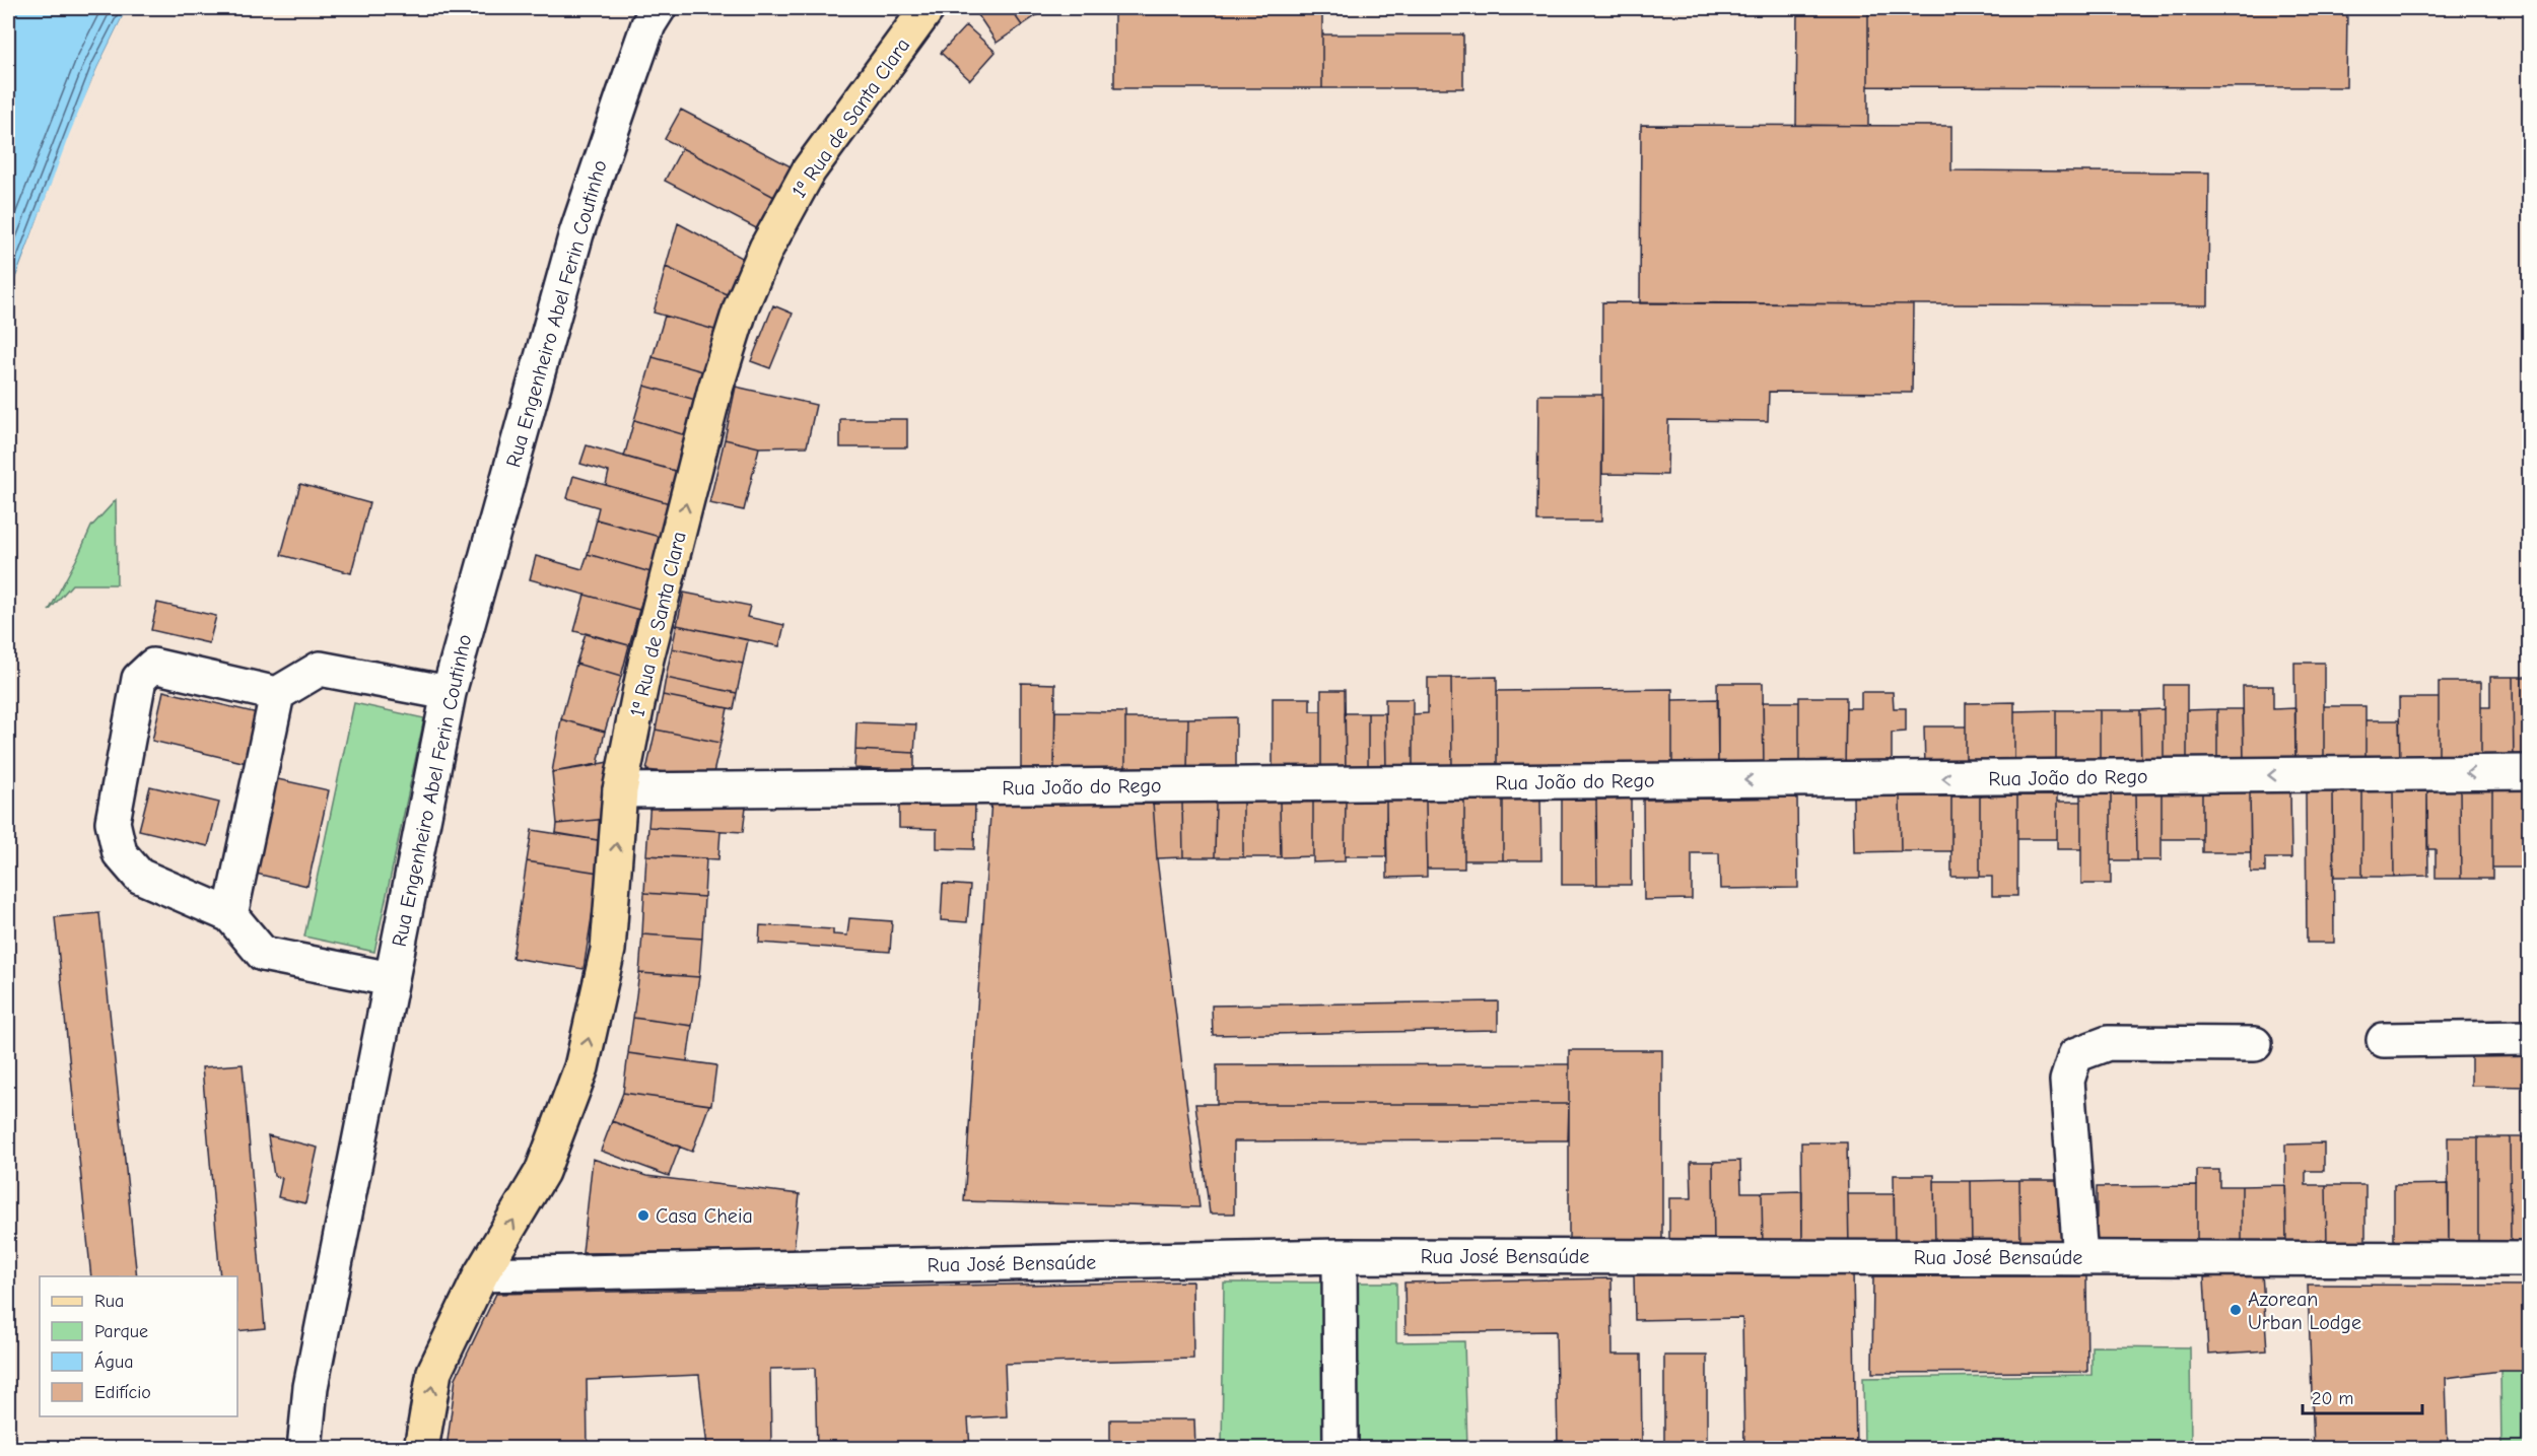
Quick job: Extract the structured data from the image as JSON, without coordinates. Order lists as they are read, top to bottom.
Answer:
{
  "streets": {
    "main road": ["1ª Rua de Santa Clara"],
    "street": ["Rua Engenheiro Abel Ferin Coutinho", "Rua João do Rego", "Rua José Bensaúde"]
  },
  "crossings": [
    ["1ª Rua de Santa Clara", "Rua João do Rego"],
    ["1ª Rua de Santa Clara", "Rua José Bensaúde"]
  ],
  "one_way": ["1ª Rua de Santa Clara", "Rua João do Rego"],
  "places": ["Casa Cheia", "Azorean Urban Lodge"],
  "legend": [
    "Rua",
    "Parque",
    "Água",
    "Edifício"
  ],
  "scale_bar": "20 m"
}
